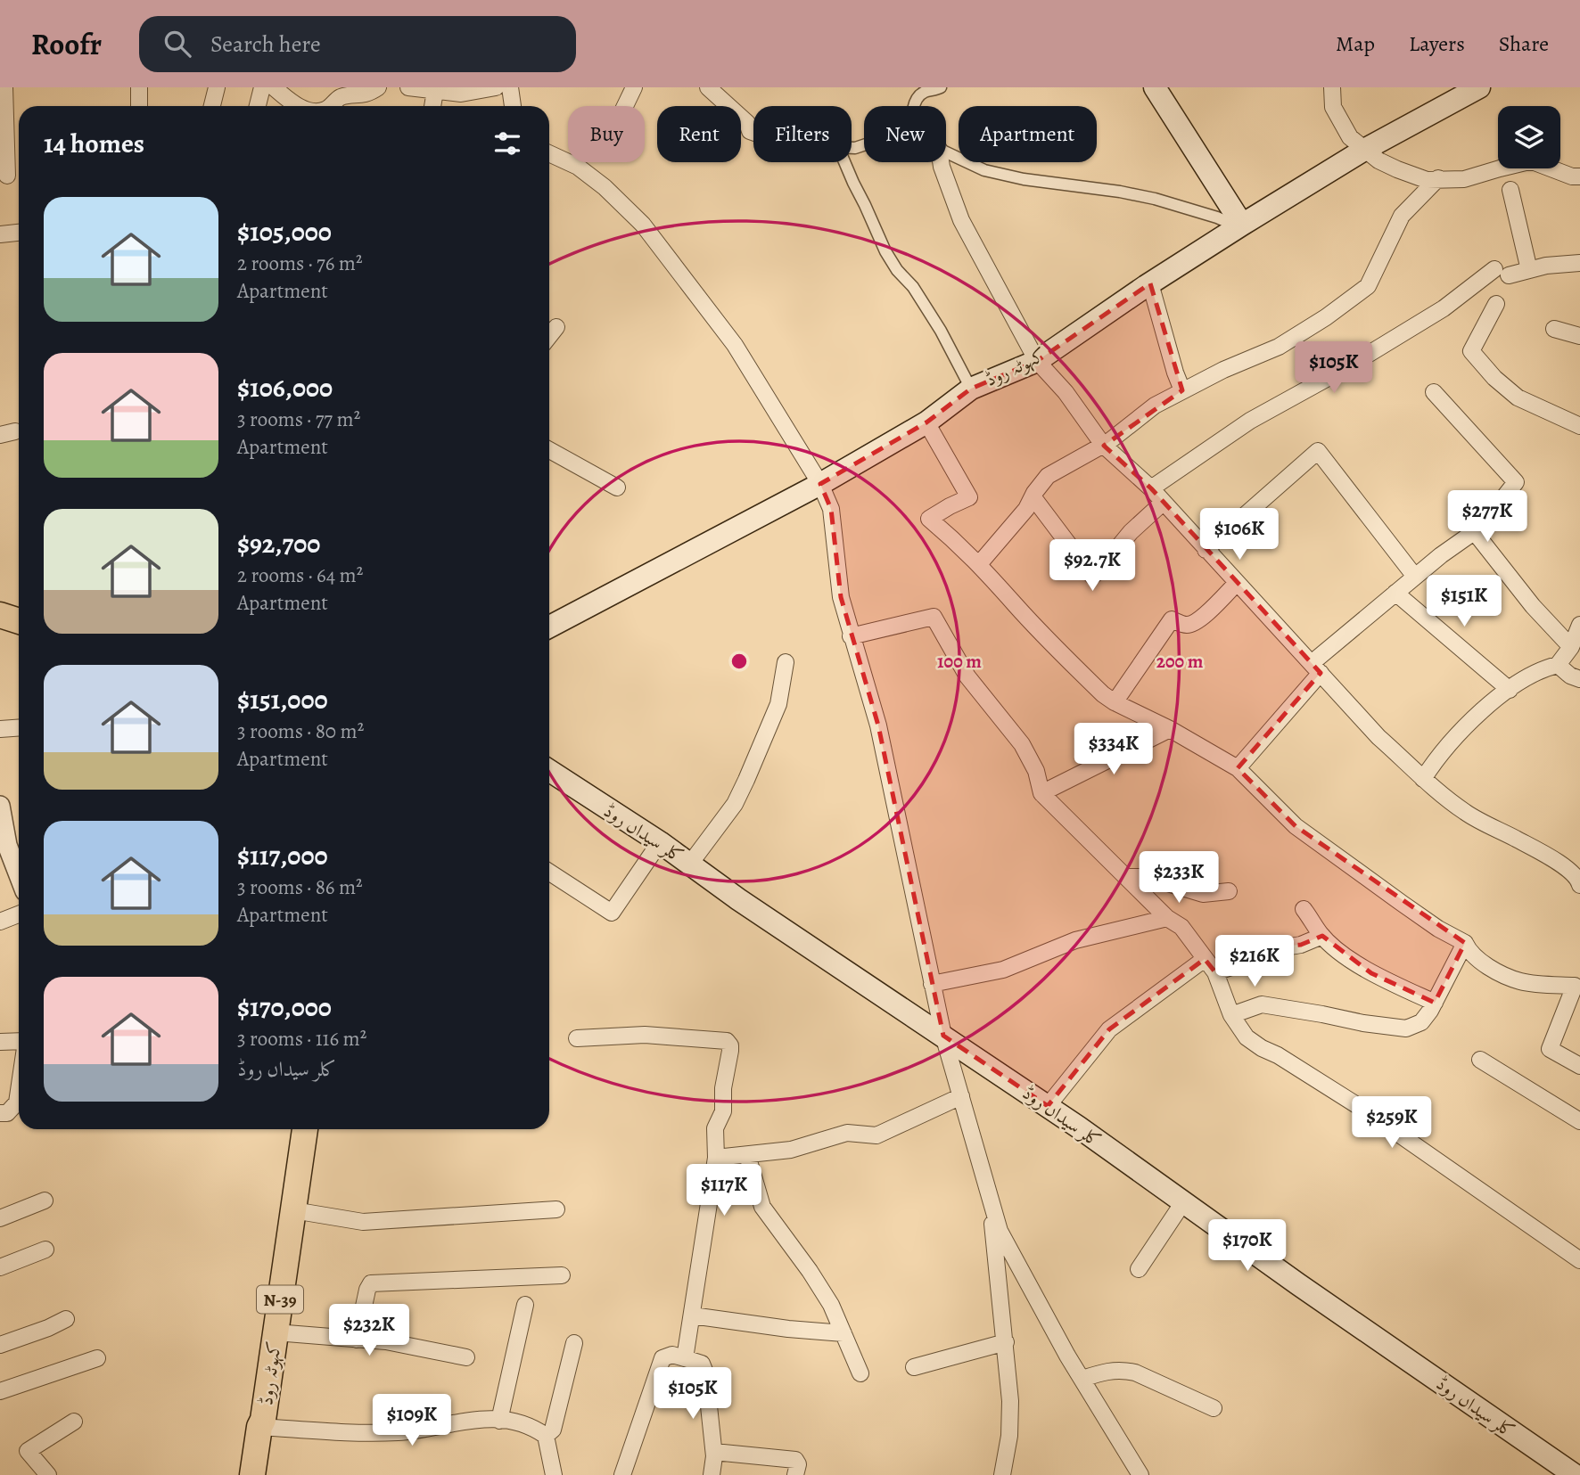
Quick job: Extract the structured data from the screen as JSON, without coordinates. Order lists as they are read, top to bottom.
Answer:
{
  "streets": {
    "highway": ["کہوٹہ روڈ", "N-39"],
    "main road": ["کلر سیداں روڈ"]
  },
  "page": {
    "header": "Roofr",
    "search": "Search here",
    "nav": ["Map", "Layers", "Share"],
    "chip": [
      "Buy",
      "Rent",
      "Filters",
      "New",
      "Apartment"
    ],
    "heading": "14 homes",
    "list": [
      {
        "name": "$105,000",
        "note": "2 rooms · 76 m² · Apartment"
      },
      {
        "name": "$106,000",
        "note": "3 rooms · 77 m² · Apartment"
      },
      {
        "name": "$92,700",
        "note": "2 rooms · 64 m² · Apartment"
      },
      {
        "name": "$151,000",
        "note": "3 rooms · 80 m² · Apartment"
      },
      {
        "name": "$117,000",
        "note": "3 rooms · 86 m² · Apartment"
      },
      {
        "name": "$170,000",
        "note": "3 rooms · 116 m² · کلر سیداں روڈ"
      }
    ],
    "price": [
      "$105K",
      "$277K",
      "$106K",
      "$92.7K",
      "$151K",
      "$334K",
      "$233K",
      "$216K",
      "$259K",
      "$117K",
      "$170K",
      "$232K",
      "$105K",
      "$109K"
    ]
  },
  "rings": ["100 m", "200 m"]
}
